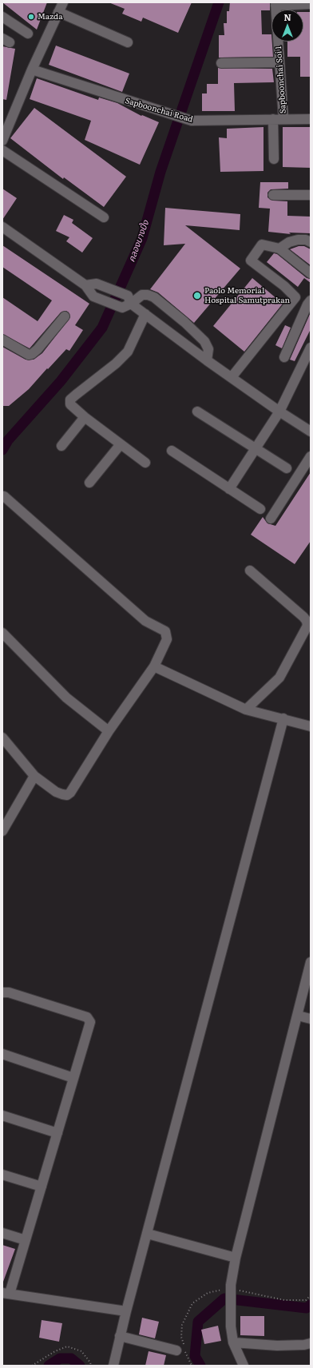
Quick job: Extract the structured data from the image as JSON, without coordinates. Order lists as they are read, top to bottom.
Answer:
{
  "streets": {
    "street": ["Sapboonchai Soi 1", "Sapboonchai Road"]
  },
  "crossings": [
    ["Sapboonchai Soi 1", "Sapboonchai Road"]
  ],
  "water": ["คลองบางปิ้ง"],
  "places": ["Mazda", "Paolo Memorial Hospital Samutprakan"],
  "north": "top"
}
